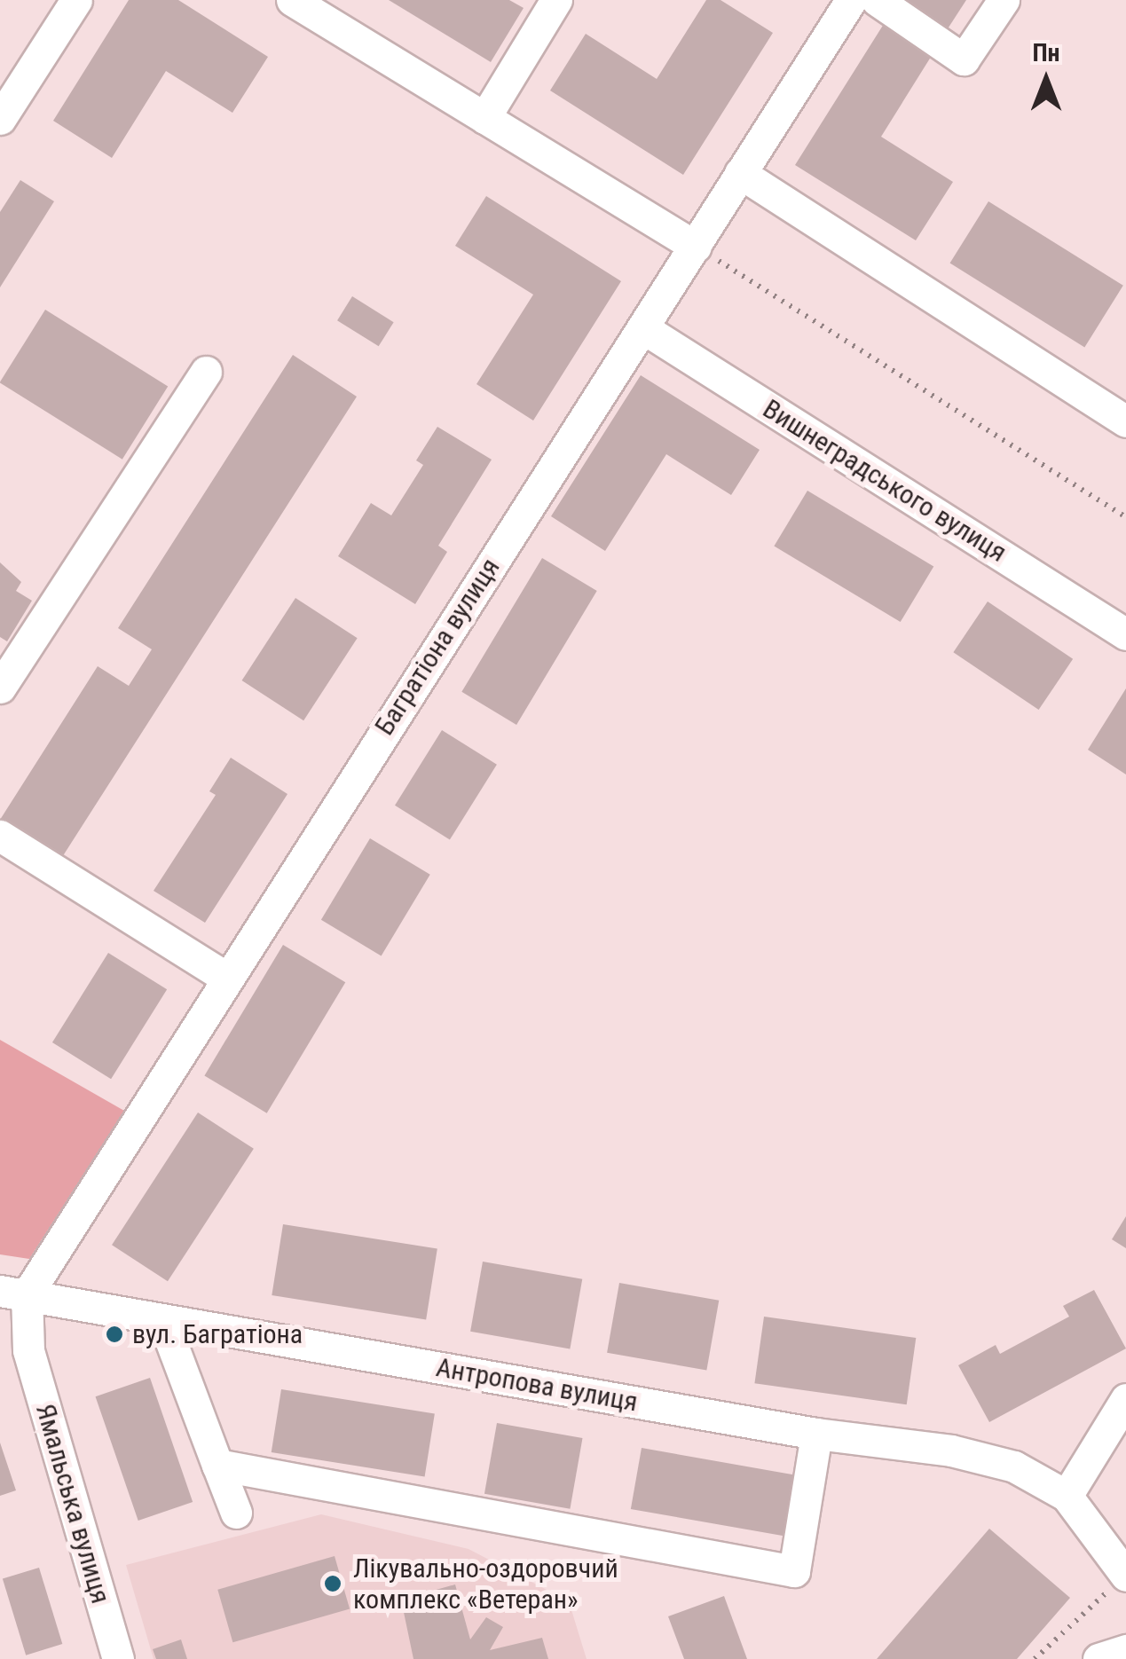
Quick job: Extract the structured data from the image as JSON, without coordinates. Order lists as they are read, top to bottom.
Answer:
{
  "streets": {
    "street": [
      "Вишнеградського вулиця",
      "Багратіона вулиця",
      "Антропова вулиця",
      "Ямальська вулиця"
    ]
  },
  "crossings": [
    ["Вишнеградського вулиця", "Багратіона вулиця"],
    ["Багратіона вулиця", "Антропова вулиця"],
    ["Багратіона вулиця", "Ямальська вулиця"],
    ["Антропова вулиця", "Ямальська вулиця"]
  ],
  "places": ["вул. Багратіона", "Лікувально-оздоровчий комплекс «Ветеран»"],
  "north": "top"
}
